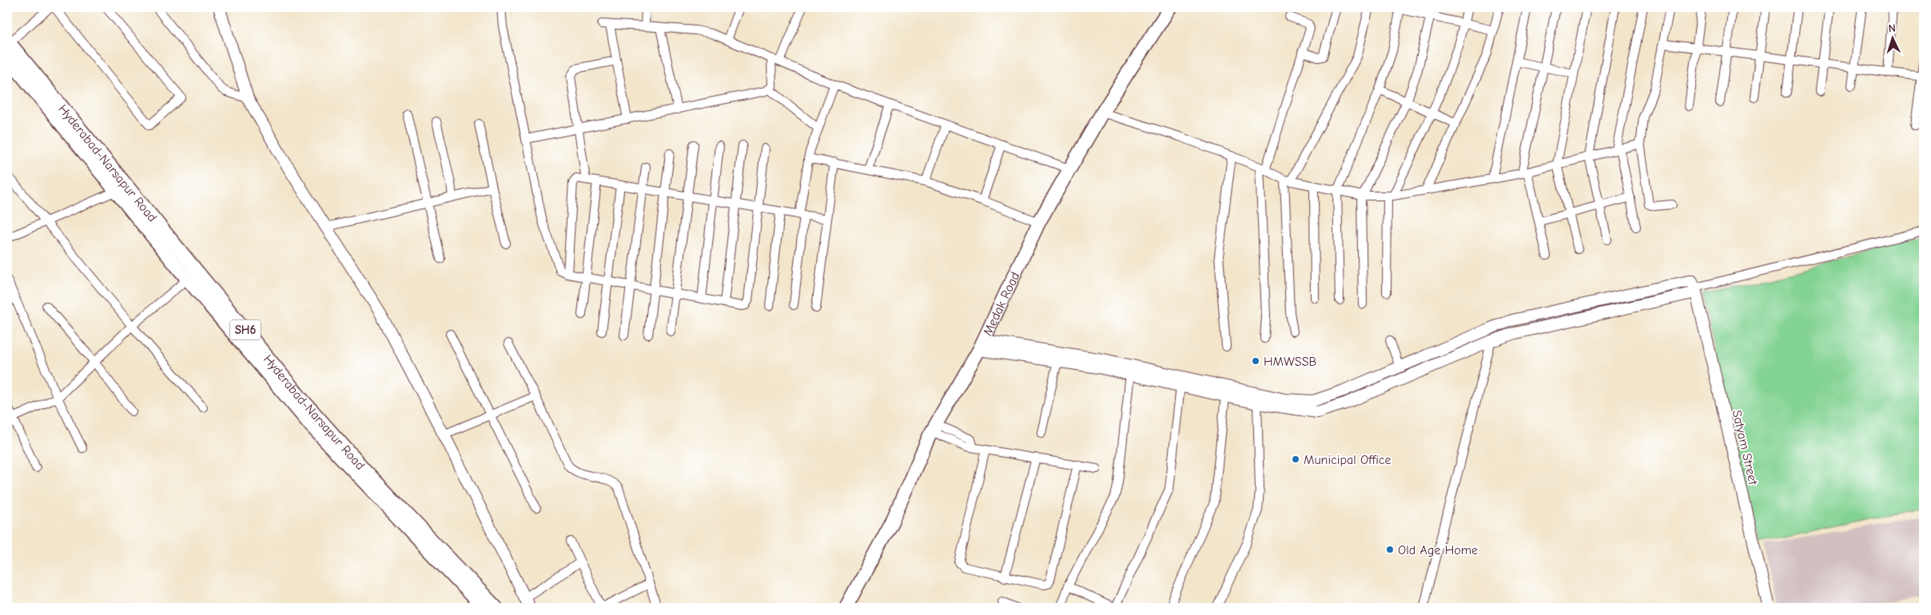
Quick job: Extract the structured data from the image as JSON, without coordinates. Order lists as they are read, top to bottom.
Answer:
{
  "streets": {
    "main road": ["Hyderabad-Narsapur Road", "Medak Road", "SH6"],
    "street": ["Satyam Street"]
  },
  "places": ["HMWSSB", "Municipal Office", "Old Age Home"],
  "north": "top"
}
